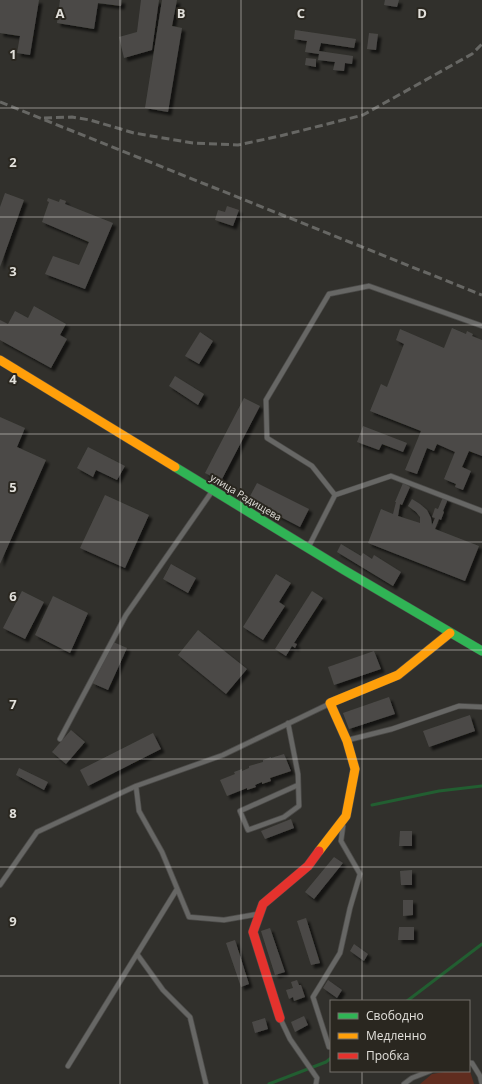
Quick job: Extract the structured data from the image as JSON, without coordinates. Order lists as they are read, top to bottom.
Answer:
{
  "streets": {
    "street": ["улица Радищева"]
  },
  "legend": ["Свободно", "Медленно", "Пробка"],
  "grid": {
    "columns": [
      "A",
      "B",
      "C",
      "D"
    ],
    "rows": [
      "1",
      "2",
      "3",
      "4",
      "5",
      "6",
      "7",
      "8",
      "9"
    ]
  }
}
